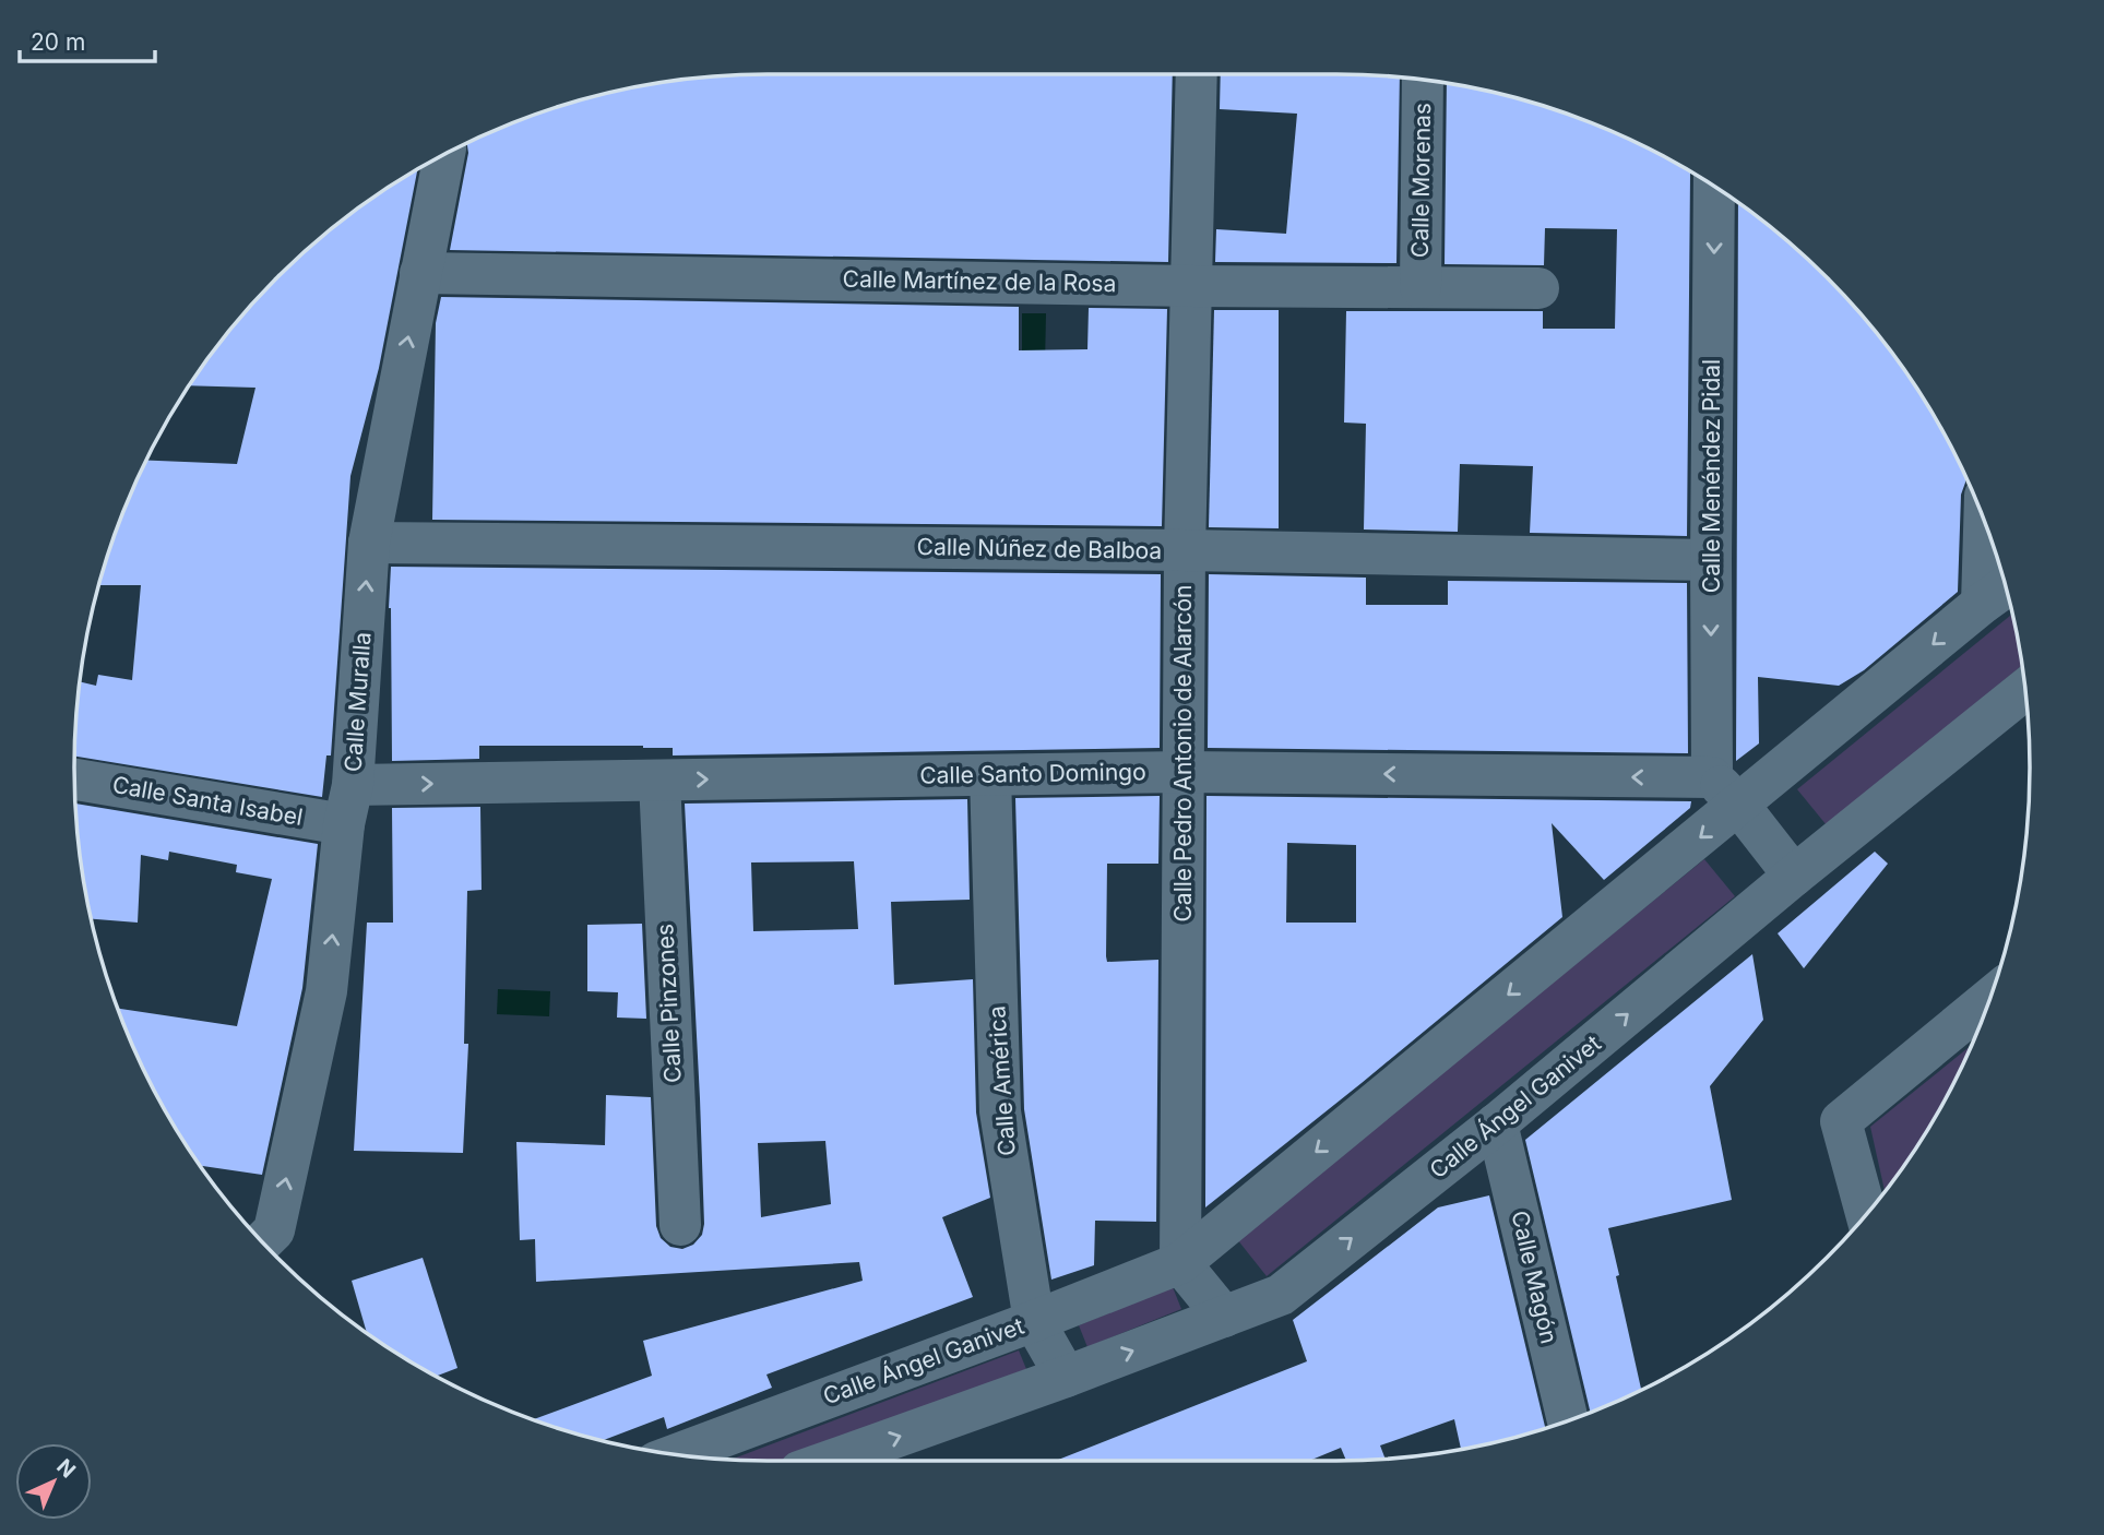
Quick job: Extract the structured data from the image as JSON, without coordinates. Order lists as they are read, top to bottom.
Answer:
{
  "streets": {
    "street": [
      "Calle Morenas",
      "Calle Martínez de la Rosa",
      "Calle Menéndez Pidal",
      "Calle Núñez de Balboa",
      "Calle Muralla",
      "Calle Pedro Antonio de Alarcón",
      "Calle Santo Domingo",
      "Calle Santa Isabel",
      "Calle Pinzones",
      "Calle América",
      "Calle Ángel Ganivet",
      "Calle Magón"
    ]
  },
  "crossings": [
    ["Calle Morenas", "Calle Martínez de la Rosa"],
    ["Calle Martínez de la Rosa", "Calle Muralla"],
    ["Calle Martínez de la Rosa", "Calle Pedro Antonio de Alarcón"],
    ["Calle Menéndez Pidal", "Calle Núñez de Balboa"],
    ["Calle Menéndez Pidal", "Calle Santo Domingo"],
    ["Calle Menéndez Pidal", "Calle Ángel Ganivet"],
    ["Calle Núñez de Balboa", "Calle Muralla"],
    ["Calle Núñez de Balboa", "Calle Pedro Antonio de Alarcón"],
    ["Calle Muralla", "Calle Santo Domingo"],
    ["Calle Muralla", "Calle Santa Isabel"],
    ["Calle Pedro Antonio de Alarcón", "Calle Santo Domingo"],
    ["Calle Pedro Antonio de Alarcón", "Calle Ángel Ganivet"],
    ["Calle Santo Domingo", "Calle Santa Isabel"],
    ["Calle Santo Domingo", "Calle Pinzones"],
    ["Calle Santo Domingo", "Calle América"],
    ["Calle Santo Domingo", "Calle Ángel Ganivet"],
    ["Calle América", "Calle Ángel Ganivet"],
    ["Calle Ángel Ganivet", "Calle Magón"]
  ],
  "one_way": ["Calle Menéndez Pidal", "Calle Muralla"],
  "scale_bar": "20 m",
  "north": "top right"
}
